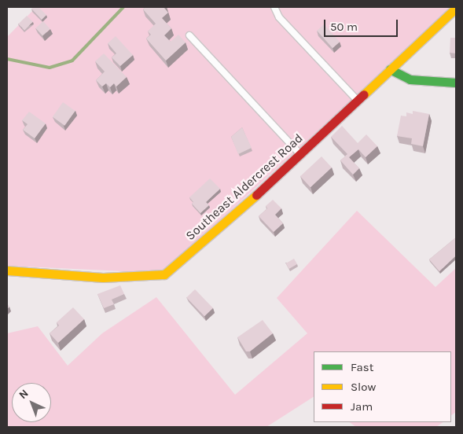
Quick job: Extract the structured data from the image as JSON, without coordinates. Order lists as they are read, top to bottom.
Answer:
{
  "streets": {
    "street": ["Southeast Aldercrest Road"]
  },
  "legend": ["Fast", "Slow", "Jam"],
  "scale_bar": "50 m",
  "north": "top left"
}
